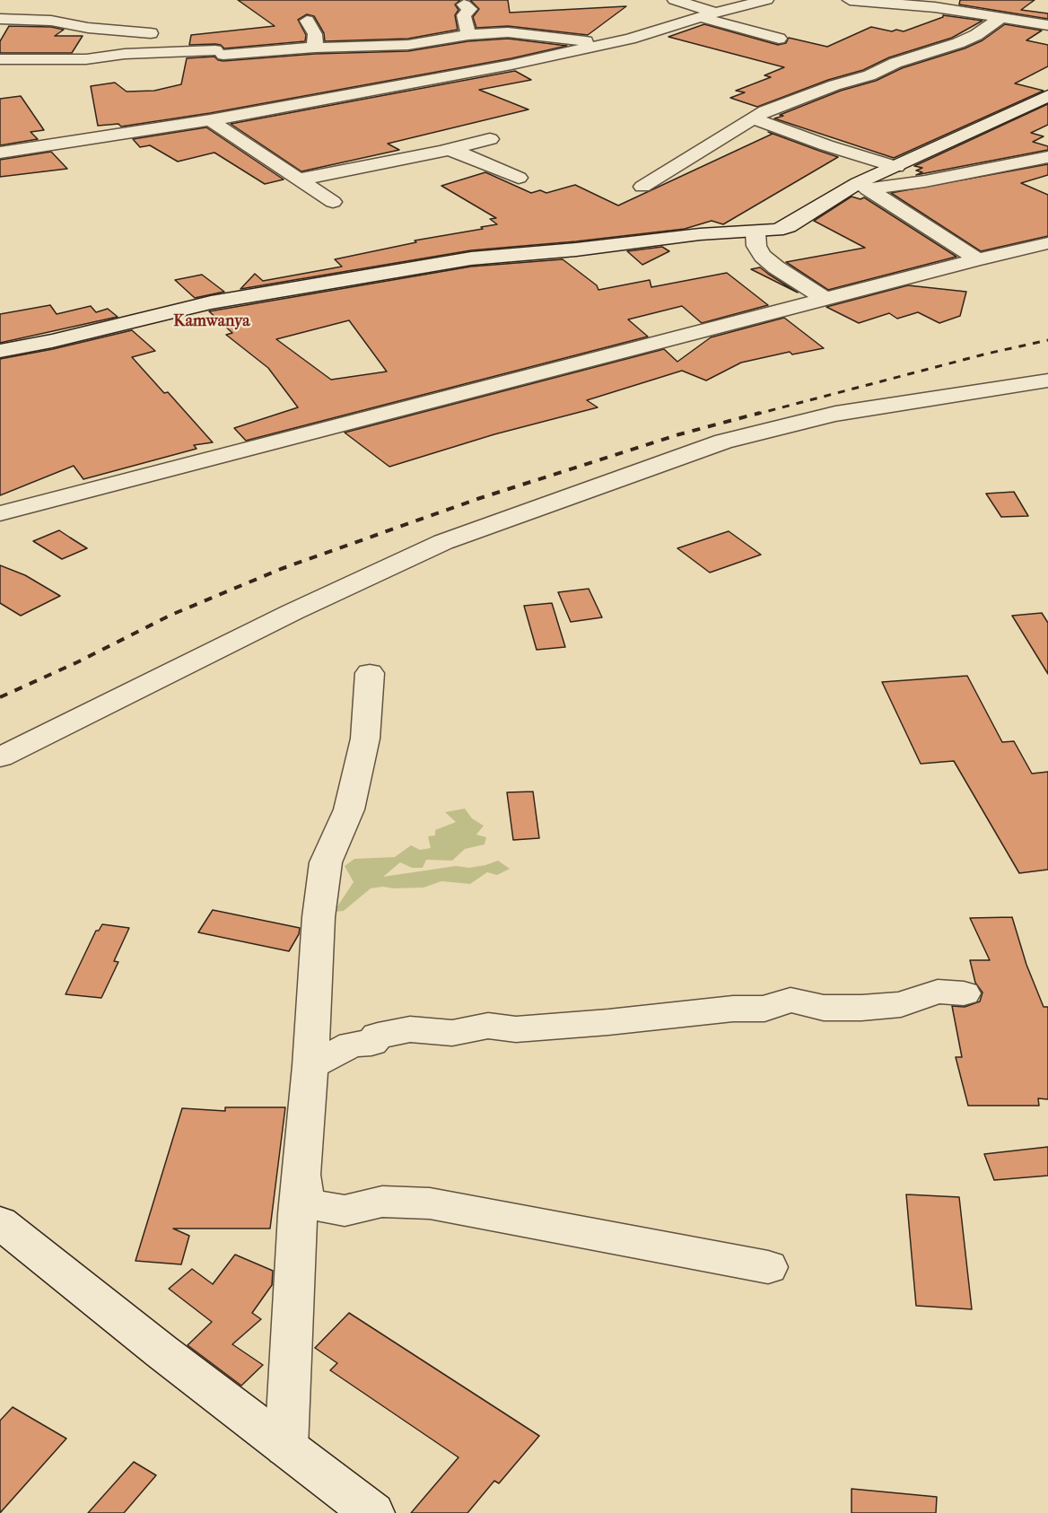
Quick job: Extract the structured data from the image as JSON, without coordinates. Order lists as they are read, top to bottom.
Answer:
{
  "districts": ["Kamwanya"]
}
